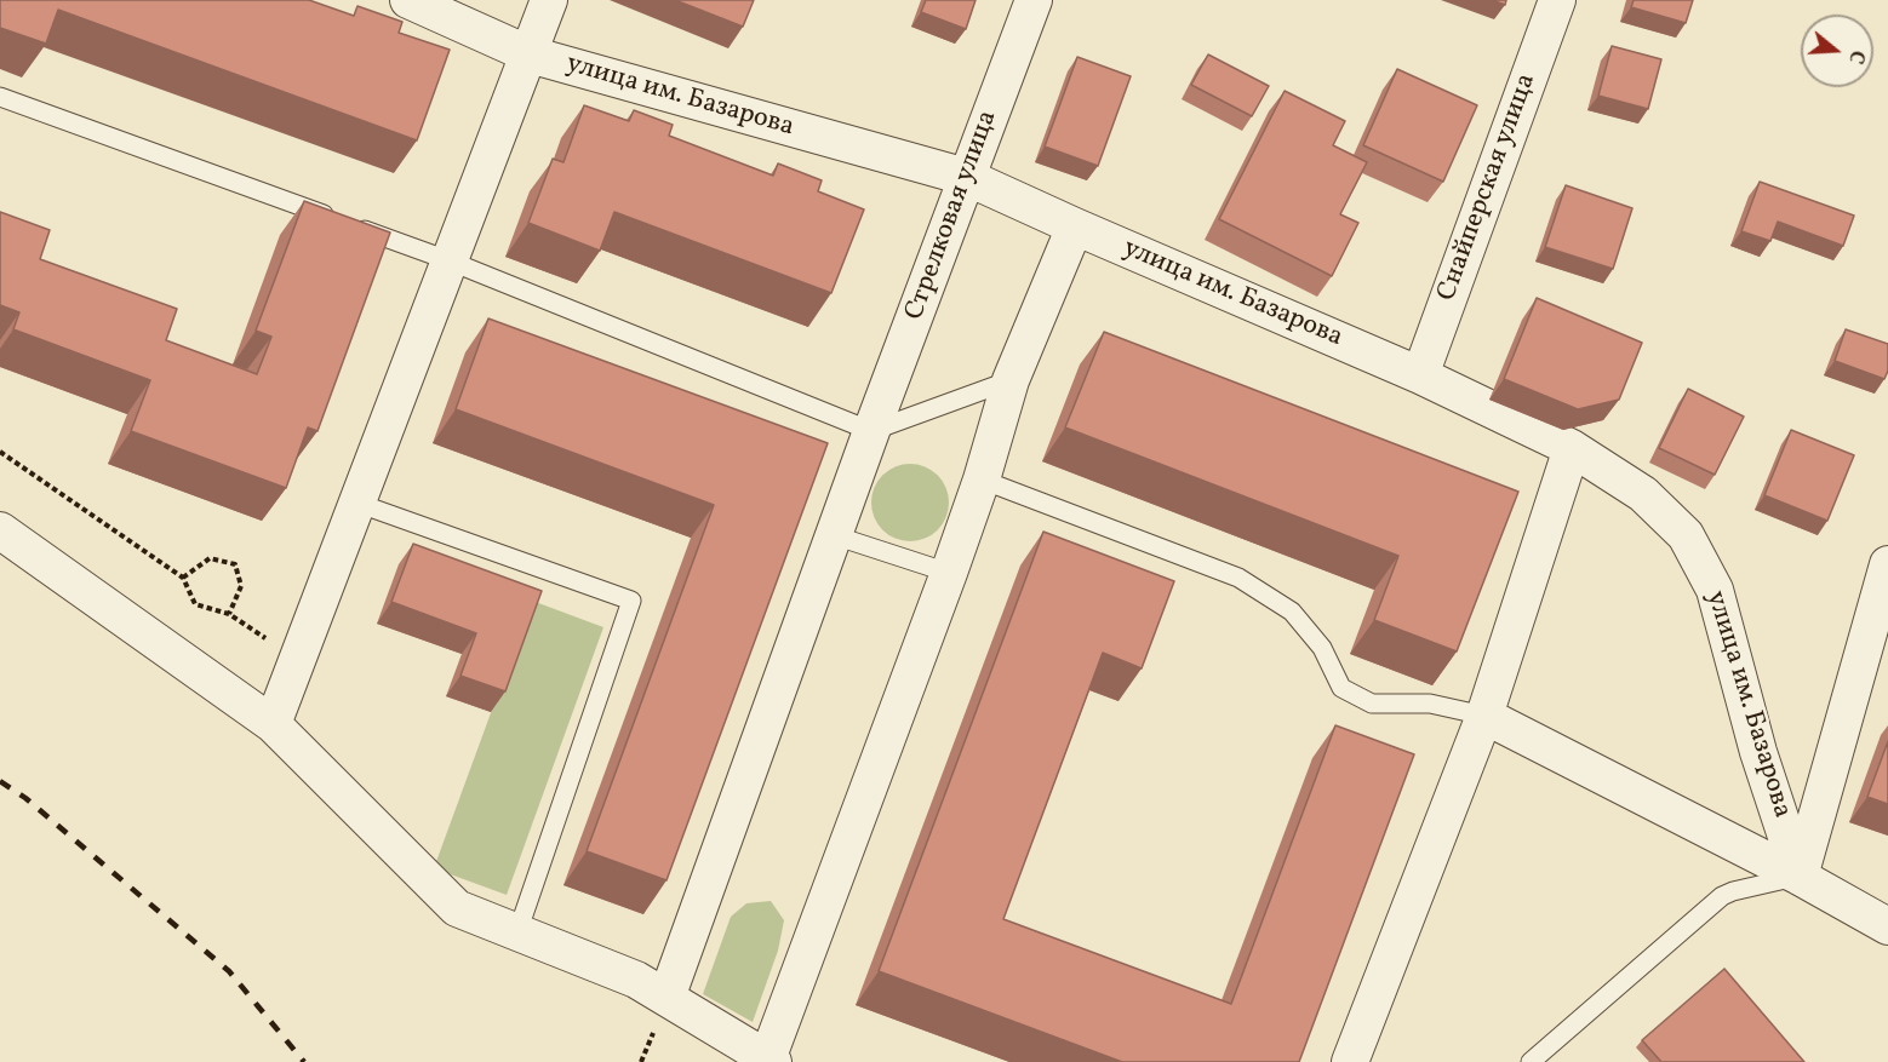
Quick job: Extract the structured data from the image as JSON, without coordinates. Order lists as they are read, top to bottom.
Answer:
{
  "streets": {
    "street": ["улица им. Базарова", "Снайперская улица", "Стрелковая улица"]
  },
  "crossings": [
    ["улица им. Базарова", "Снайперская улица"],
    ["улица им. Базарова", "Стрелковая улица"]
  ],
  "north": "right"
}
